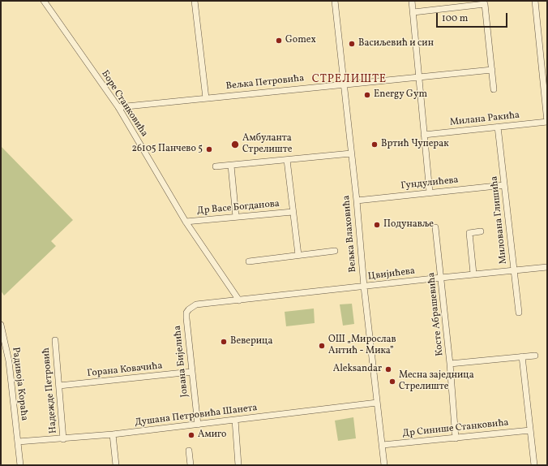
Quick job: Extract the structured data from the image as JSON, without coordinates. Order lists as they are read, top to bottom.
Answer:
{
  "streets": {
    "street": [
      "Вељка Петровића",
      "Боре Станковића",
      "Милана Ракића",
      "Гундулићева",
      "Др Васе Богданова",
      "Милована Глишића",
      "Вељка Влаховића",
      "Цвијићева",
      "Косте Абрашевића",
      "Јована Бијелића",
      "Горана Ковачића",
      "Радивоја Кораћа",
      "Надежде Петровић",
      "Душана Петровића Шанета",
      "Др Синише Станковића"
    ]
  },
  "crossings": [
    ["Вељка Петровића", "Боре Станковића"],
    ["Вељка Петровића", "Вељка Влаховића"],
    ["Боре Станковића", "Др Васе Богданова"],
    ["Боре Станковића", "Цвијићева"],
    ["Боре Станковића", "Јована Бијелића"],
    ["Милана Ракића", "Милована Глишића"],
    ["Гундулићева", "Милована Глишића"],
    ["Гундулићева", "Вељка Влаховића"],
    ["Милована Глишића", "Цвијићева"],
    ["Вељка Влаховића", "Цвијићева"],
    ["Вељка Влаховића", "Душана Петровића Шанета"],
    ["Вељка Влаховића", "Др Синише Станковића"],
    ["Цвијићева", "Косте Абрашевића"],
    ["Цвијићева", "Јована Бијелића"],
    ["Косте Абрашевића", "Др Синише Станковића"],
    ["Јована Бијелића", "Горана Ковачића"],
    ["Јована Бијелића", "Душана Петровића Шанета"],
    ["Горана Ковачића", "Надежде Петровић"],
    ["Радивоја Кораћа", "Душана Петровића Шанета"],
    ["Надежде Петровић", "Душана Петровића Шанета"]
  ],
  "districts": ["СТРЕЛИШТЕ"],
  "places": [
    "Gomex",
    "Васиљевић и син",
    "Energy Gym",
    "Амбуланта Стрелиште",
    "Вртић Чуперак",
    "26105 Панчево 5",
    "Подунавље",
    "Веверица",
    "ОШ „Мирослав Антић - Мика”",
    "Aleksandar",
    "Месна заједница Стрелиште",
    "Амиго"
  ],
  "scale_bar": "100 m"
}
